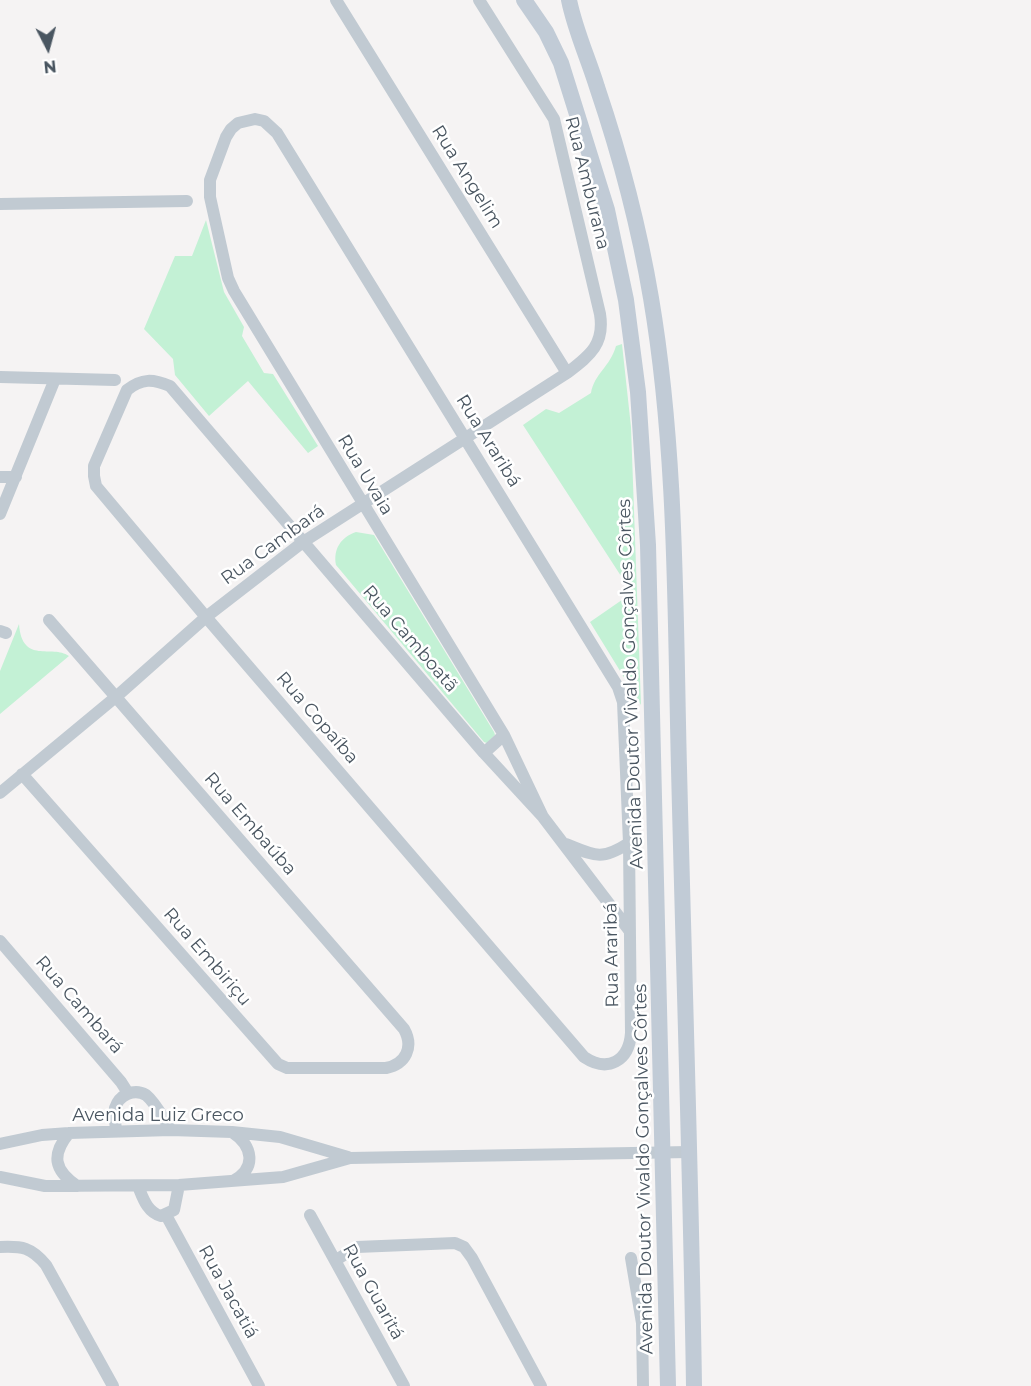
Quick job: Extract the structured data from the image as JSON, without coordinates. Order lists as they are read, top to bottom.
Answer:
{
  "streets": {
    "main road": ["Avenida Doutor Vivaldo Gonçalves Côrtes"],
    "street": [
      "Rua Angelim",
      "Rua Amburana",
      "Rua Araribá",
      "Rua Uvaia",
      "Rua Cambará",
      "Rua Camboatã",
      "Rua Copaíba",
      "Rua Embaúba",
      "Rua Embiriçu",
      "Avenida Luiz Greco",
      "Rua Jacatiá",
      "Rua Guaritá"
    ]
  },
  "crossings": [
    ["Rua Angelim", "Rua Cambará"],
    ["Rua Amburana", "Rua Cambará"],
    ["Rua Araribá", "Rua Uvaia"],
    ["Rua Araribá", "Rua Cambará"],
    ["Rua Araribá", "Rua Camboatã"],
    ["Rua Araribá", "Rua Copaíba"],
    ["Rua Uvaia", "Rua Cambará"],
    ["Rua Uvaia", "Rua Camboatã"],
    ["Rua Cambará", "Rua Camboatã"],
    ["Rua Cambará", "Rua Copaíba"],
    ["Rua Cambará", "Rua Embaúba"],
    ["Rua Cambará", "Rua Embiriçu"],
    ["Rua Camboatã", "Rua Copaíba"],
    ["Avenida Doutor Vivaldo Gonçalves Côrtes", "Avenida Luiz Greco"],
    ["Rua Embaúba", "Rua Embiriçu"]
  ],
  "north": "bottom"
}
